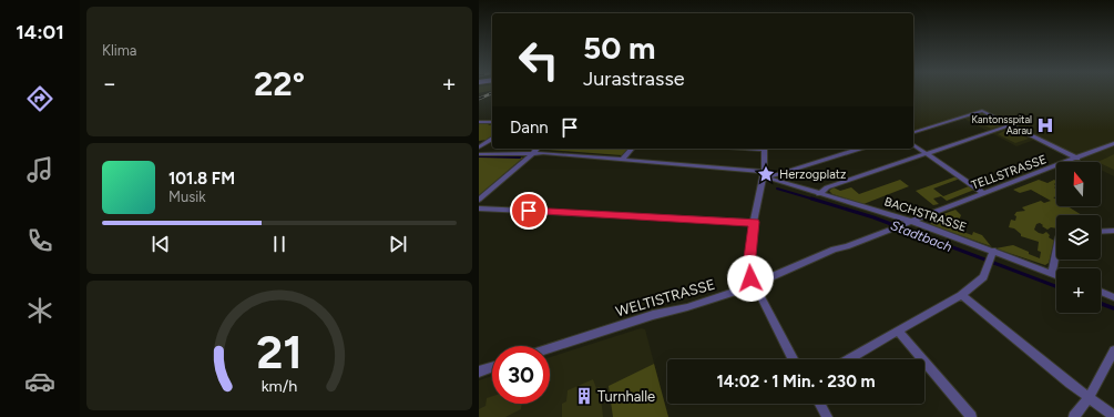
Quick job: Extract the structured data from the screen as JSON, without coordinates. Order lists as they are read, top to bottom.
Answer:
{
  "streets": {
    "street": ["TELLSTRASSE", "BACHSTRASSE", "WELTISTRASSE"]
  },
  "crossings": [
    ["TELLSTRASSE", "BACHSTRASSE"],
    ["TELLSTRASSE", "WELTISTRASSE"],
    ["BACHSTRASSE", "WELTISTRASSE"]
  ],
  "water": ["Stadtbach"],
  "places": {
    "hospital": ["Kantonsspital Aarau"],
    "place": ["Herzogplatz"],
    "building": ["Turnhalle"]
  },
  "north": "top",
  "page": {
    "tabs": "14:01",
    "tile": "Klima",
    "turn": ["50 m", "Jurastrasse"],
    "heat": ["−", "22°", "+"],
    "then": "Dann",
    "song": ["101.8 FM", "Musik"],
    "map_buttons": "+",
    "limit": "30",
    "trip": "14:02 · 1 Min. · 230 m",
    "gauge": ["21", "km/h"]
  }
}
